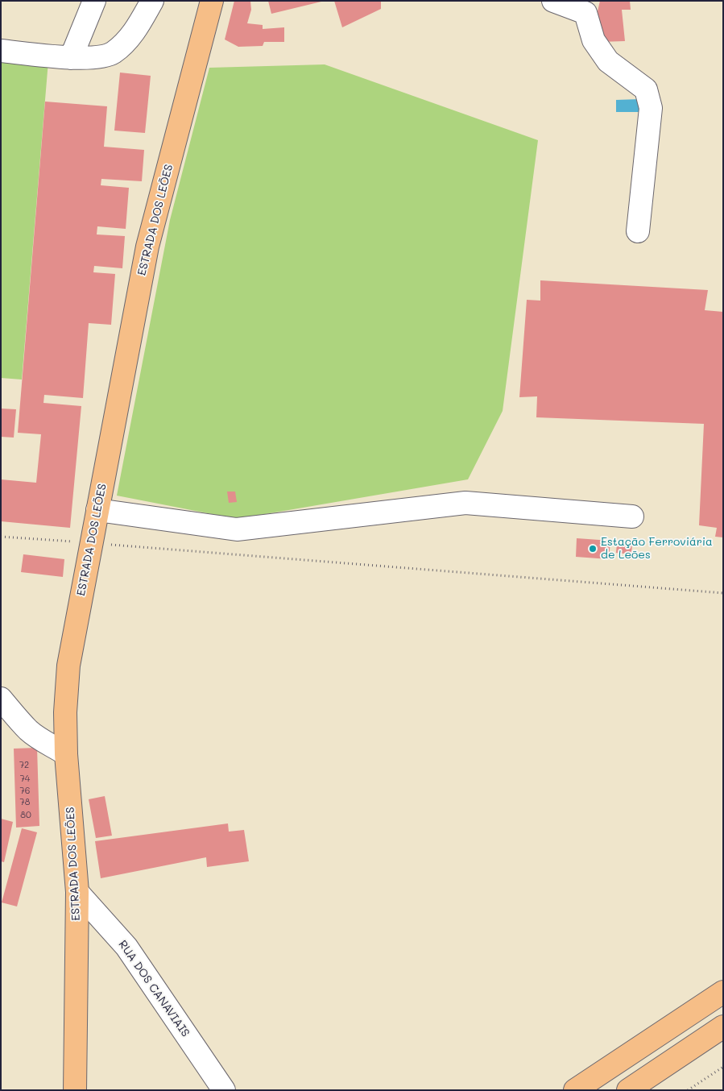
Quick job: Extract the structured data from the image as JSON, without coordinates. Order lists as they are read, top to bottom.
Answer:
{
  "streets": {
    "main road": ["ESTRADA DOS LEÕES"],
    "street": ["RUA DOS CANAVIAIS"]
  },
  "crossings": [
    ["ESTRADA DOS LEÕES", "RUA DOS CANAVIAIS"]
  ],
  "places": ["Estação Ferroviária de Leões"],
  "house_numbers": [
    "72",
    "74",
    "76",
    "78",
    "80"
  ]
}
